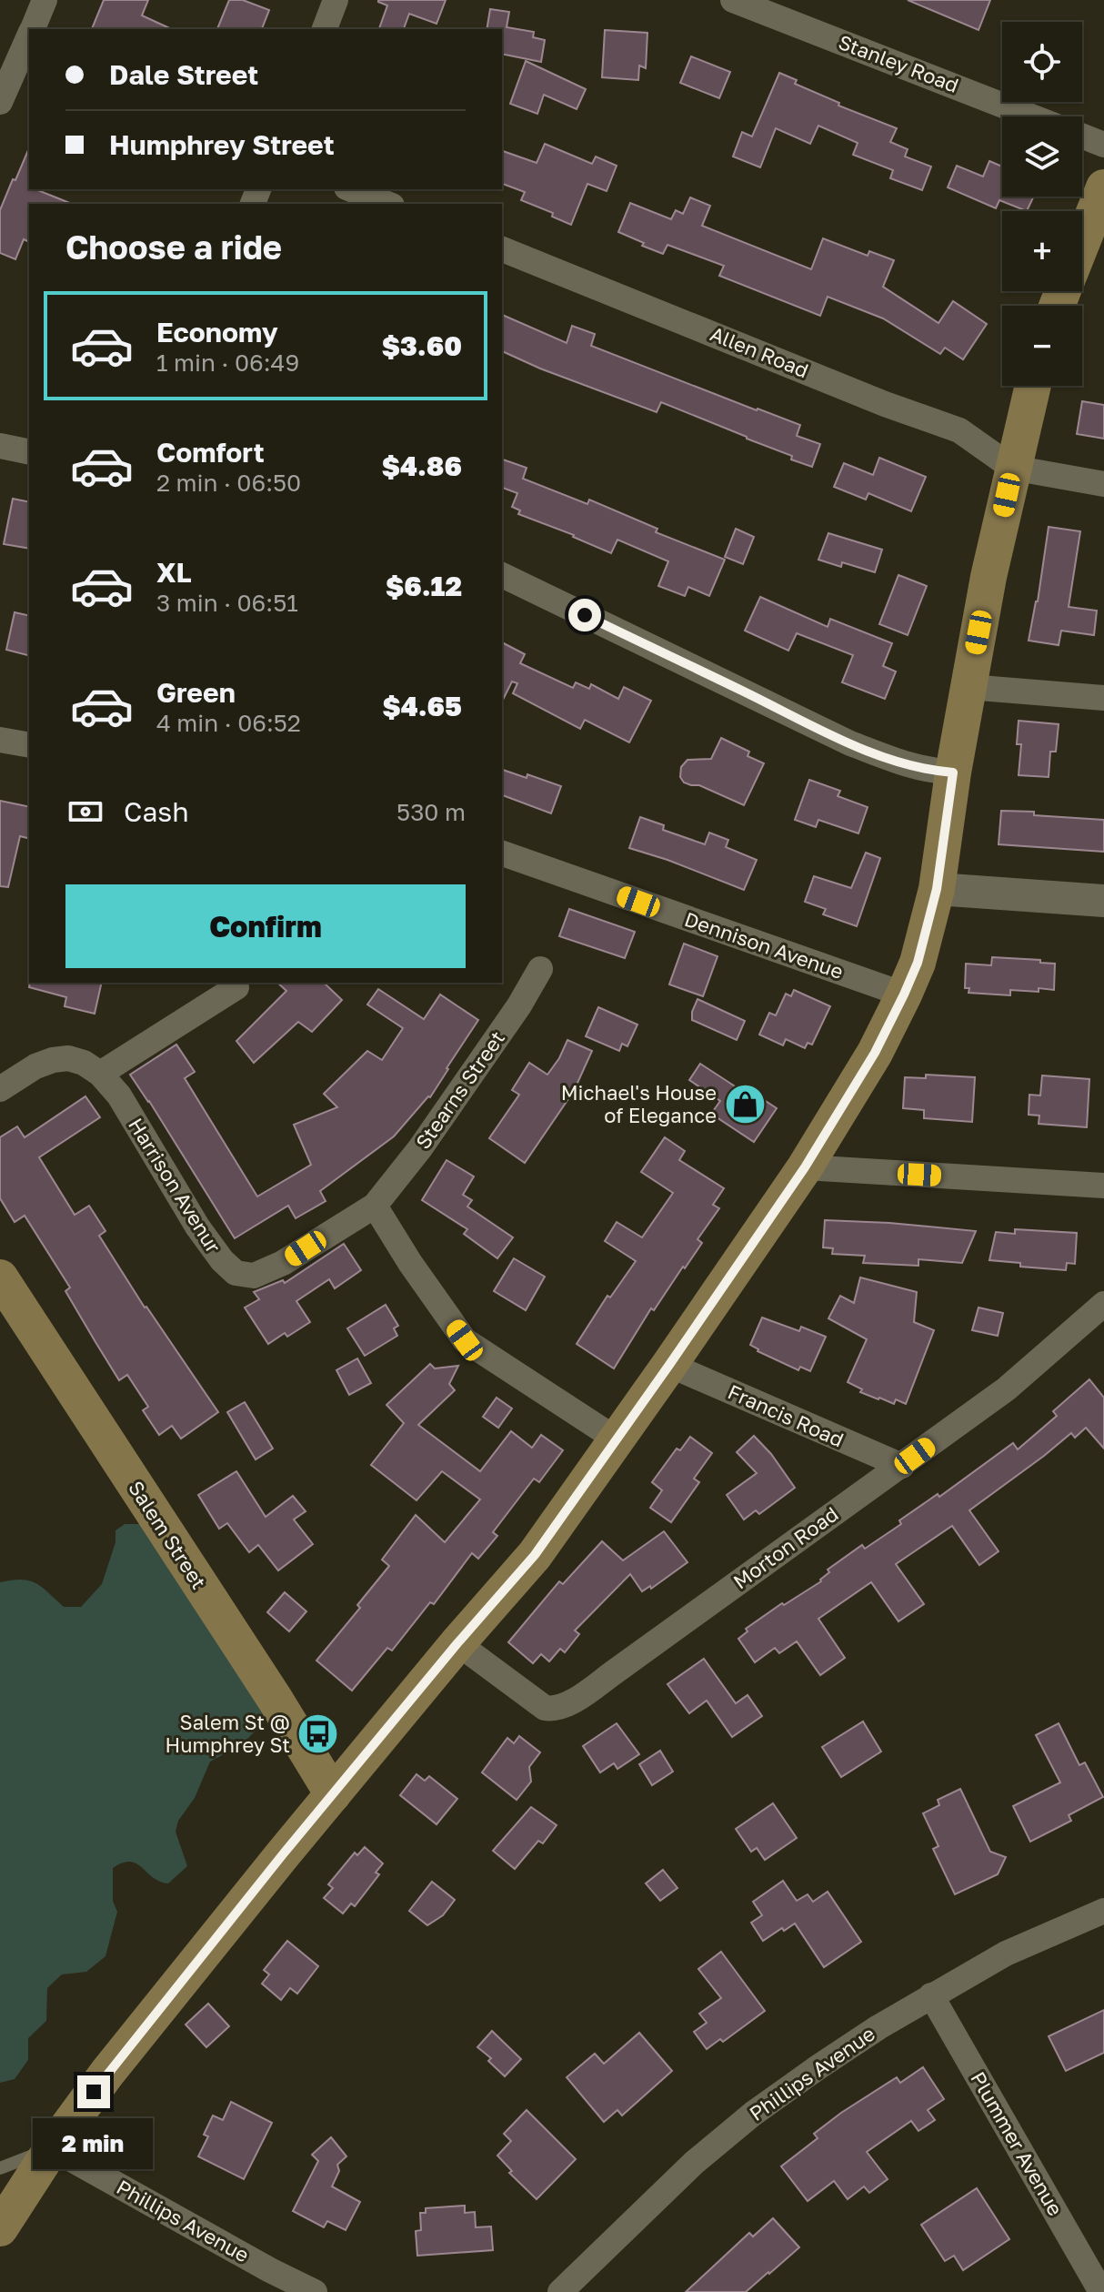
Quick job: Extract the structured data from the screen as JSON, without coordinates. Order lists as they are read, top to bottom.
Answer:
{
  "streets": {
    "main road": ["Salem Street"],
    "street": [
      "Stanley Road",
      "Allen Road",
      "Dennison Avenue",
      "Stearns Street",
      "Harrison Avenur",
      "Francis Road",
      "Morton Road",
      "Phillips Avenue",
      "Plummer Avenue"
    ]
  },
  "crossings": [
    ["Stearns Street", "Harrison Avenur"],
    ["Francis Road", "Morton Road"],
    ["Phillips Avenue", "Plummer Avenue"]
  ],
  "places": {
    "shop": ["Michael's House of Elegance"],
    "bus stop": ["Salem St @ Humphrey St"]
  },
  "page": {
    "map_buttons": ["+", "−"],
    "banner": ["Dale Street", "Humphrey Street"],
    "heading": "Choose a ride",
    "list": [
      {
        "name": "Economy",
        "note": "1 min · 06:49",
        "value": "$3.60"
      },
      {
        "name": "Comfort",
        "note": "2 min · 06:50",
        "value": "$4.86"
      },
      {
        "name": "XL",
        "note": "3 min · 06:51",
        "value": "$6.12"
      },
      {
        "name": "Green",
        "note": "4 min · 06:52",
        "value": "$4.65"
      }
    ],
    "pay": ["Cash", "530 m"],
    "buttons": "Confirm",
    "bubble": "2 min"
  }
}
